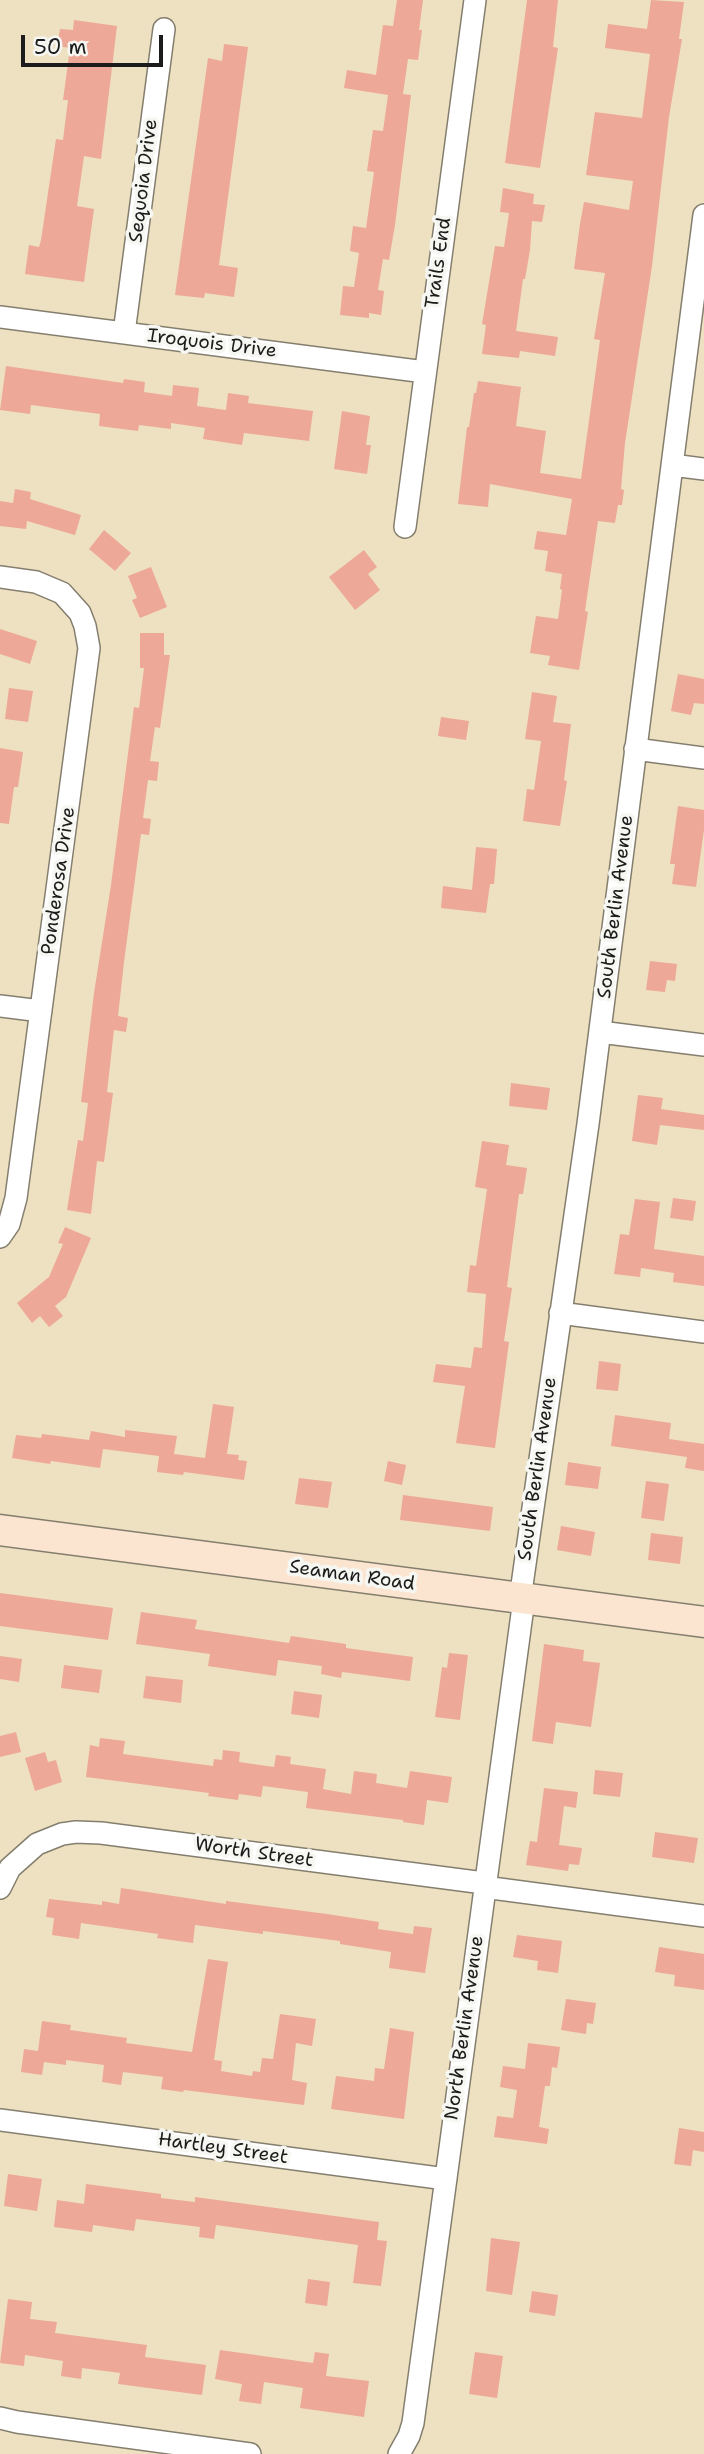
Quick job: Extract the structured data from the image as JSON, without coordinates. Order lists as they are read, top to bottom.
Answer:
{
  "streets": {
    "street": [
      "Sequoia Drive",
      "Trails End",
      "Iroquois Drive",
      "Ponderosa Drive",
      "South Berlin Avenue",
      "Seaman Road",
      "Worth Street",
      "North Berlin Avenue",
      "Hartley Street"
    ]
  },
  "crossings": [
    ["Sequoia Drive", "Iroquois Drive"],
    ["Trails End", "Iroquois Drive"],
    ["South Berlin Avenue", "Seaman Road"],
    ["South Berlin Avenue", "North Berlin Avenue"],
    ["Seaman Road", "North Berlin Avenue"],
    ["Worth Street", "North Berlin Avenue"],
    ["North Berlin Avenue", "Hartley Street"]
  ],
  "scale_bar": "50 m"
}
